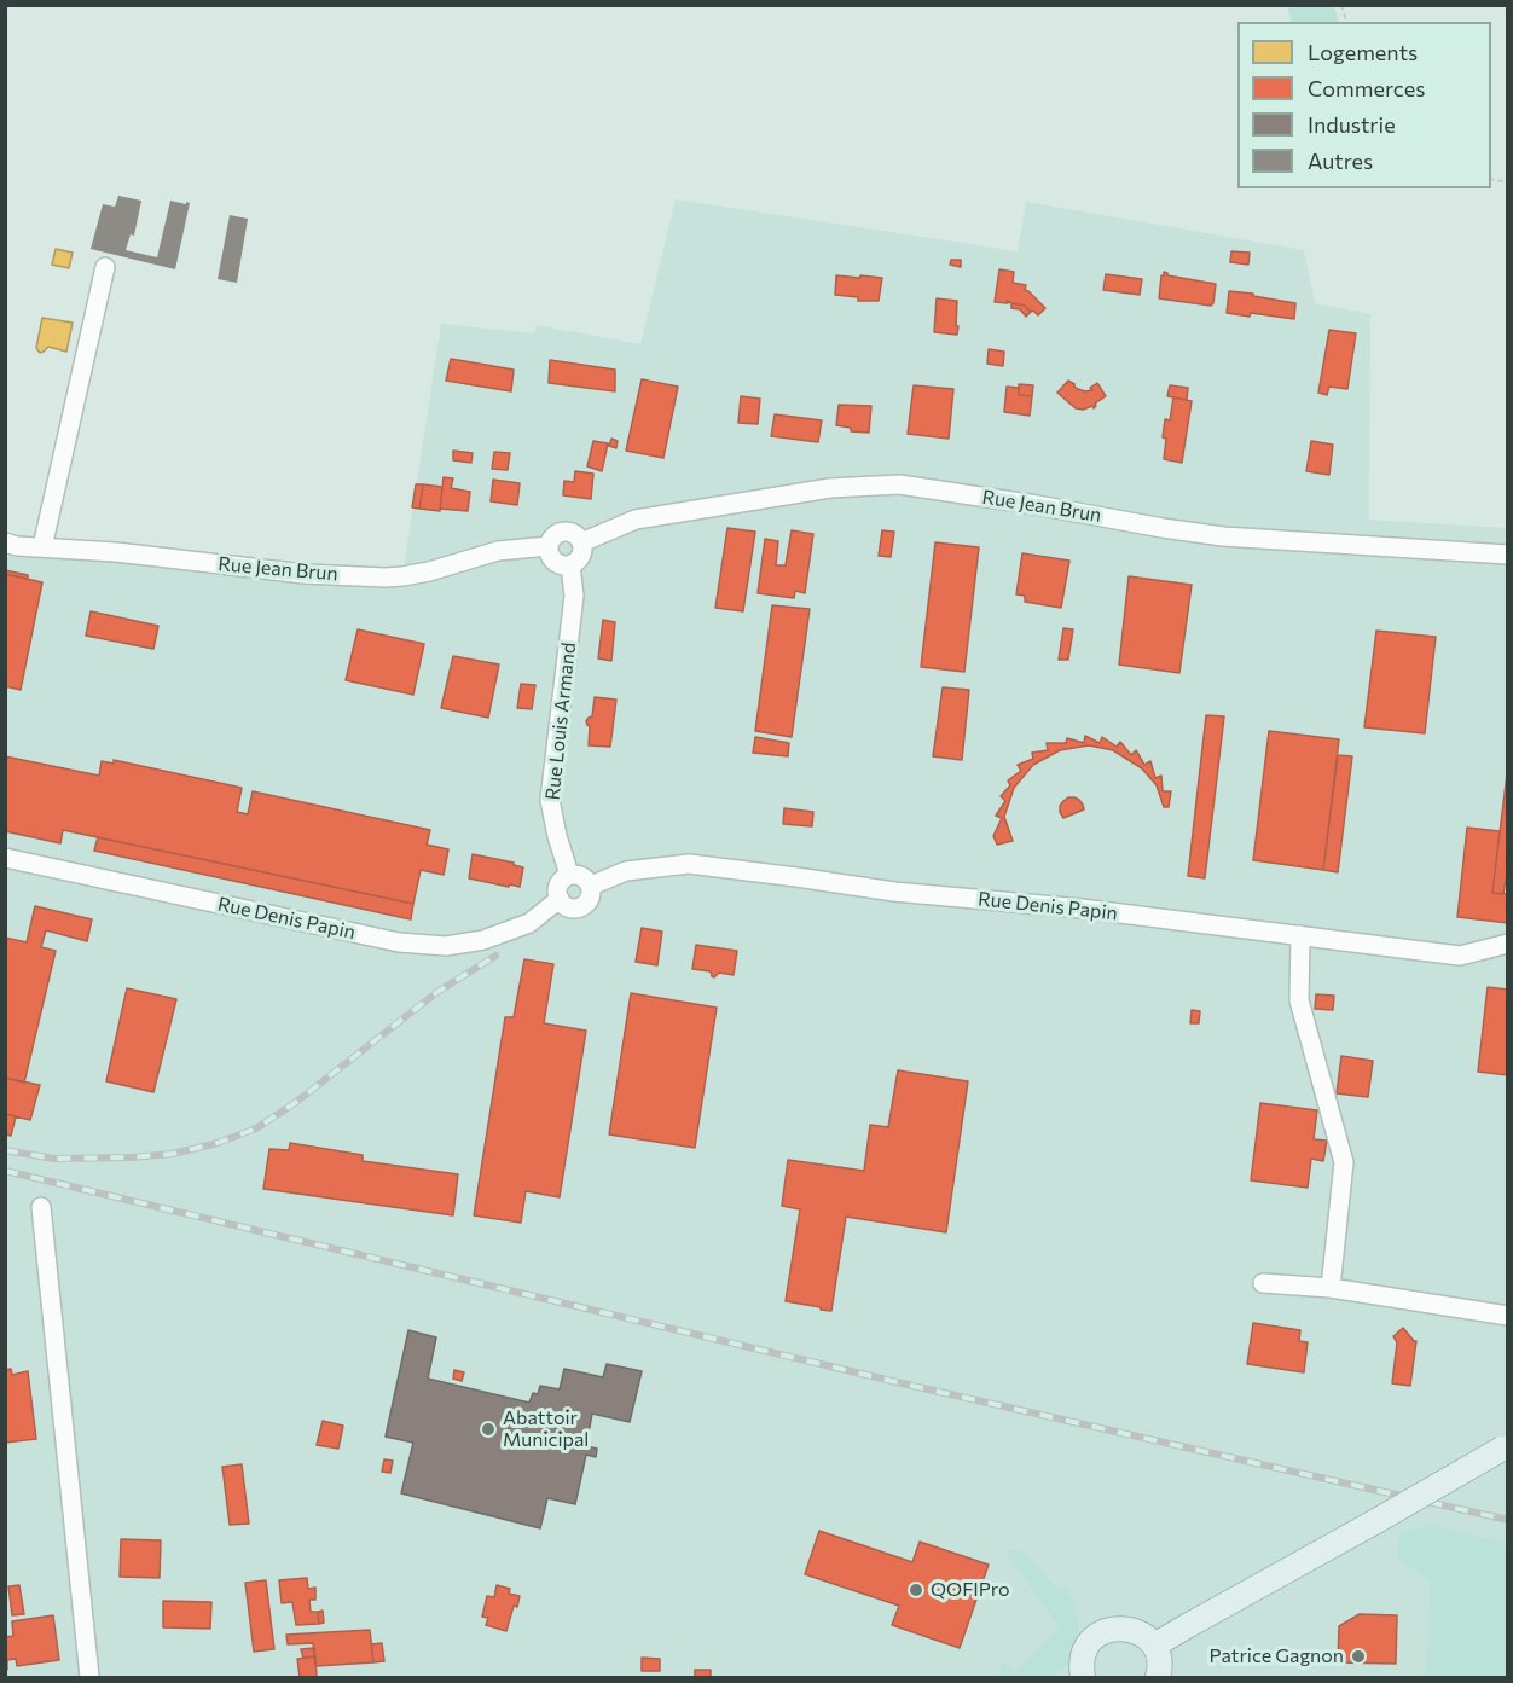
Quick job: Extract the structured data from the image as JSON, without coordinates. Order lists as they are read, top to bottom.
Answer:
{
  "streets": {
    "street": ["Rue Jean Brun", "Rue Louis Armand", "Rue Denis Papin"]
  },
  "crossings": [
    ["Rue Jean Brun", "Rue Louis Armand"],
    ["Rue Louis Armand", "Rue Denis Papin"]
  ],
  "places": ["Abattoir Municipal", "QOFIPro", "Patrice Gagnon"],
  "legend": [
    "Logements",
    "Commerces",
    "Industrie",
    "Autres"
  ]
}
